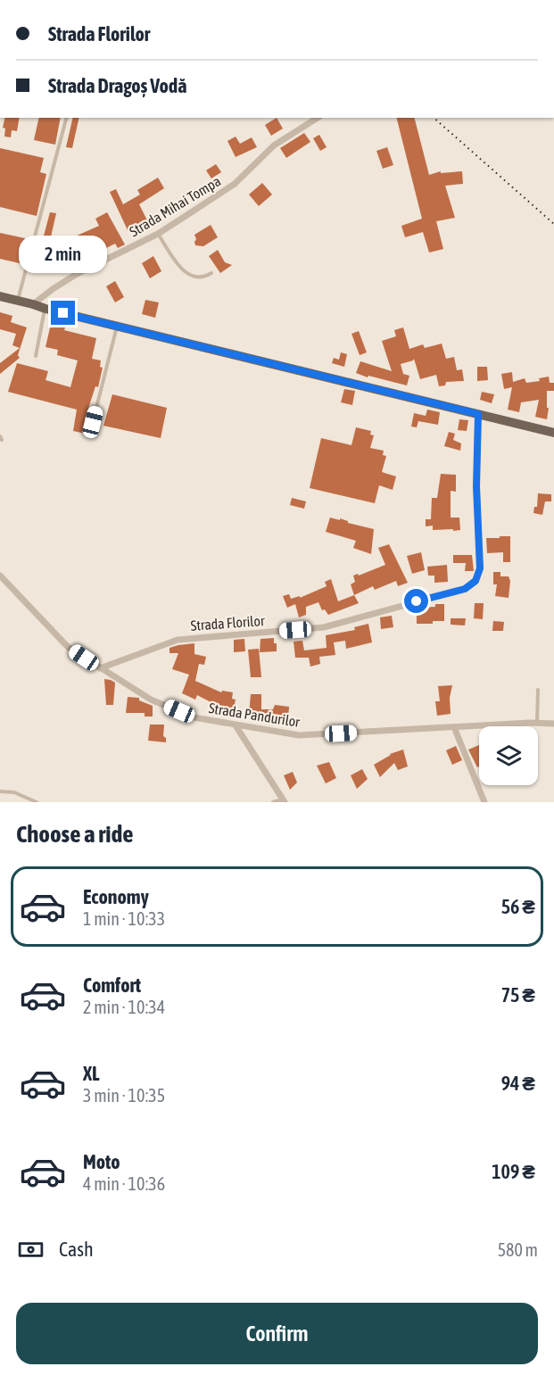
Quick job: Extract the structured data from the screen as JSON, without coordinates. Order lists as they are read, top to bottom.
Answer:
{
  "streets": {
    "street": ["Strada Mihai Tompa", "Strada Florilor", "Strada Pandurilor"]
  },
  "crossings": [
    ["Strada Florilor", "Strada Pandurilor"]
  ],
  "page": {
    "banner": ["Strada Florilor", "Strada Dragoș Vodă"],
    "bubble": "2 min",
    "heading": "Choose a ride",
    "list": [
      {
        "name": "Economy",
        "note": "1 min · 10:33",
        "value": "56 ₴"
      },
      {
        "name": "Comfort",
        "note": "2 min · 10:34",
        "value": "75 ₴"
      },
      {
        "name": "XL",
        "note": "3 min · 10:35",
        "value": "94 ₴"
      },
      {
        "name": "Moto",
        "note": "4 min · 10:36",
        "value": "109 ₴"
      }
    ],
    "pay": ["Cash", "580 m"],
    "buttons": "Confirm"
  }
}
